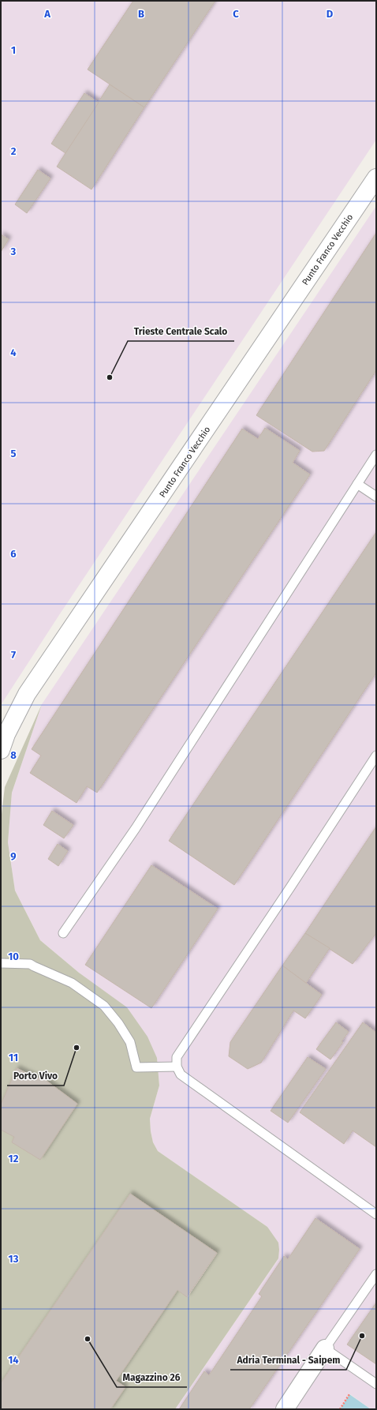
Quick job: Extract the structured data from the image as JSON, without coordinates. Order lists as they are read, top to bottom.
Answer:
{
  "streets": {
    "street": ["Punto Franco Vecchio"]
  },
  "places": [
    "Trieste Centrale Scalo",
    "Porto Vivo",
    "Adria Terminal - Saipem",
    "Magazzino 26"
  ],
  "grid": {
    "columns": [
      "A",
      "B",
      "C",
      "D"
    ],
    "rows": [
      "1",
      "2",
      "3",
      "4",
      "5",
      "6",
      "7",
      "8",
      "9",
      "10",
      "11",
      "12",
      "13",
      "14"
    ]
  }
}
